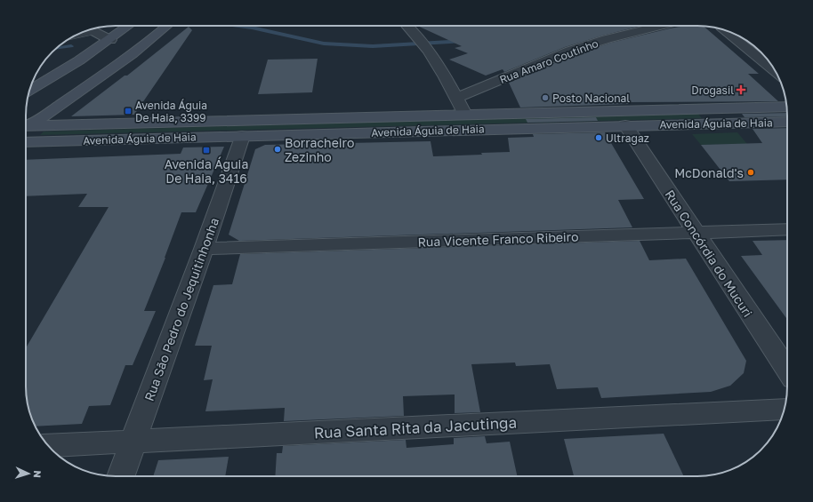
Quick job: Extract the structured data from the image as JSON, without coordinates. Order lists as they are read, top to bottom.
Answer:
{
  "streets": {
    "main road": ["Avenida Águia de Haia"],
    "street": [
      "Rua Amaro Coutinho",
      "Rua Vicente Franco Ribeiro",
      "Rua Concórdia do Mucuri",
      "Rua São Pedro do Jequitinhonha",
      "Rua Santa Rita da Jacutinga"
    ]
  },
  "crossings": [
    ["Avenida Águia de Haia", "Rua Concórdia do Mucuri"],
    ["Avenida Águia de Haia", "Rua São Pedro do Jequitinhonha"],
    ["Rua Vicente Franco Ribeiro", "Rua Concórdia do Mucuri"],
    ["Rua Vicente Franco Ribeiro", "Rua São Pedro do Jequitinhonha"],
    ["Rua São Pedro do Jequitinhonha", "Rua Santa Rita da Jacutinga"]
  ],
  "places": {
    "health": ["Drogasil"],
    "other": [
      "Posto Nacional",
      "Ultragaz",
      "Borracheiro Zezinho",
      "McDonald's"
    ],
    "transit": ["Avenida Águia De Haia, 3399", "Avenida Águia De Haia, 3416"]
  },
  "north": "right"
}
